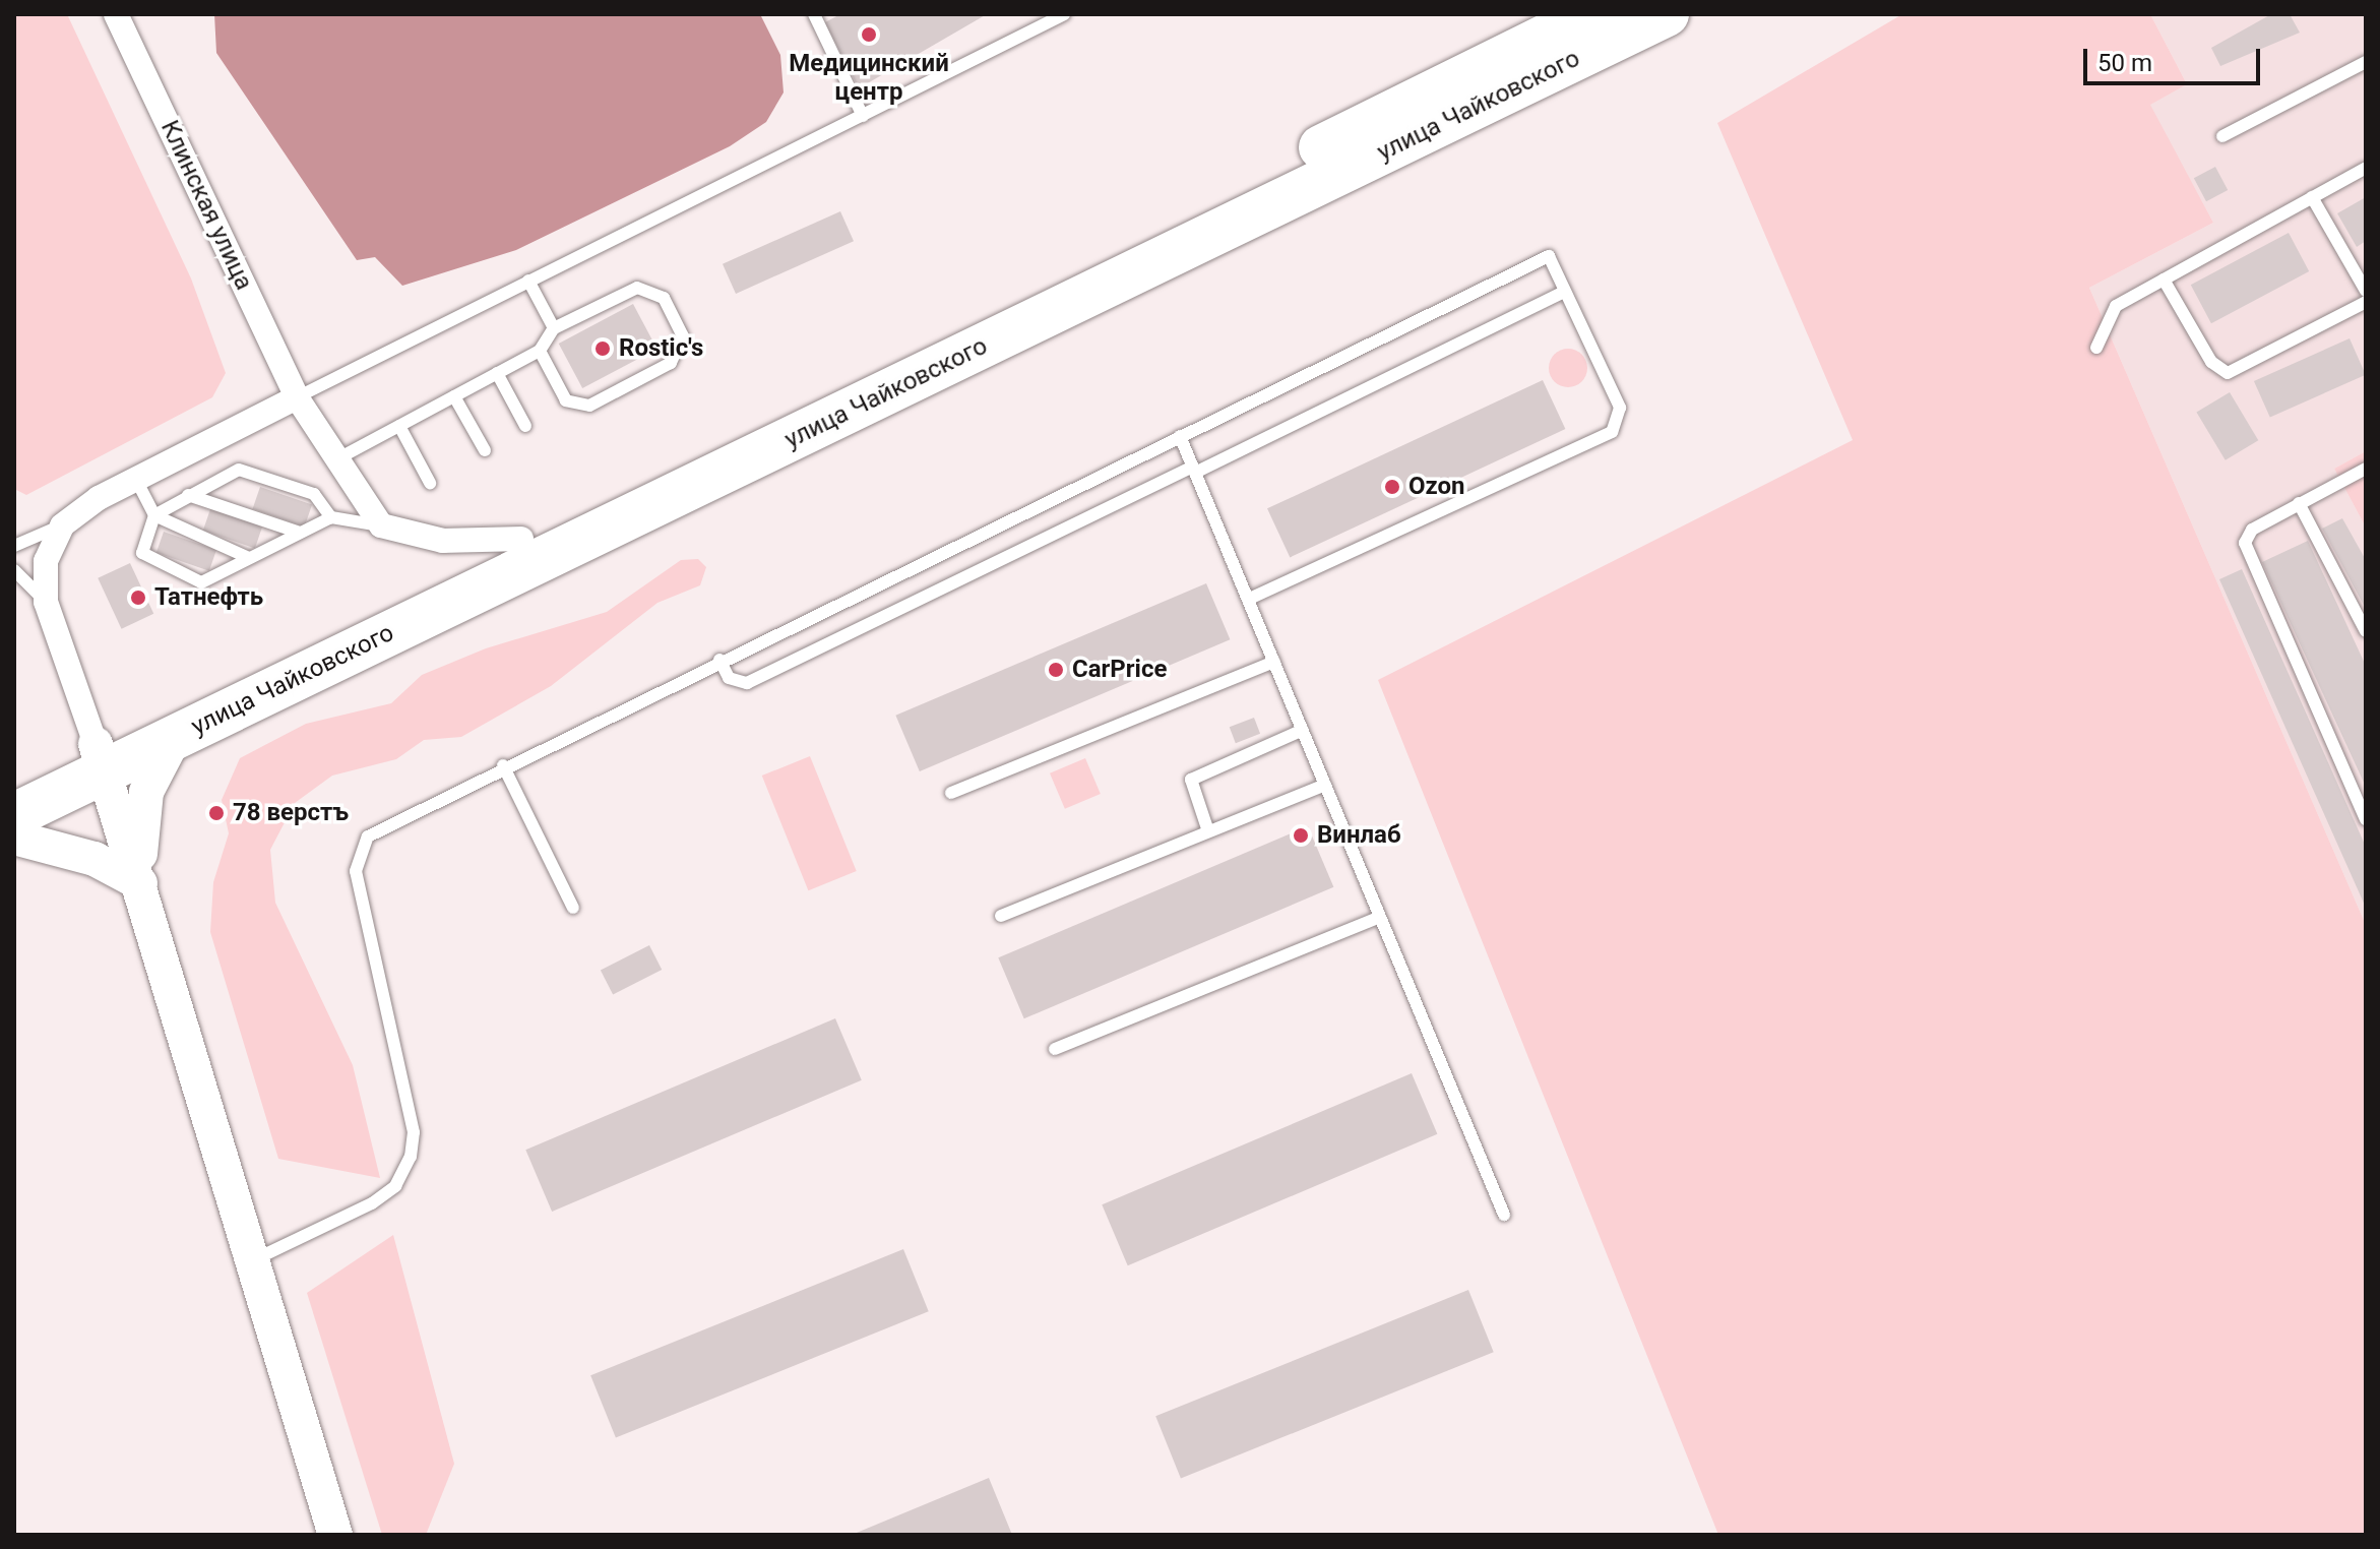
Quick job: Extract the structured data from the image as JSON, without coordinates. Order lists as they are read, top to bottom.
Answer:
{
  "streets": {
    "highway": ["улица Чайковского"],
    "street": ["Клинская улица"]
  },
  "places": [
    "Медицинский центр",
    "Rostic's",
    "Ozon",
    "Татнефть",
    "CarPrice",
    "78 верстъ",
    "Винлаб"
  ],
  "scale_bar": "50 m"
}
